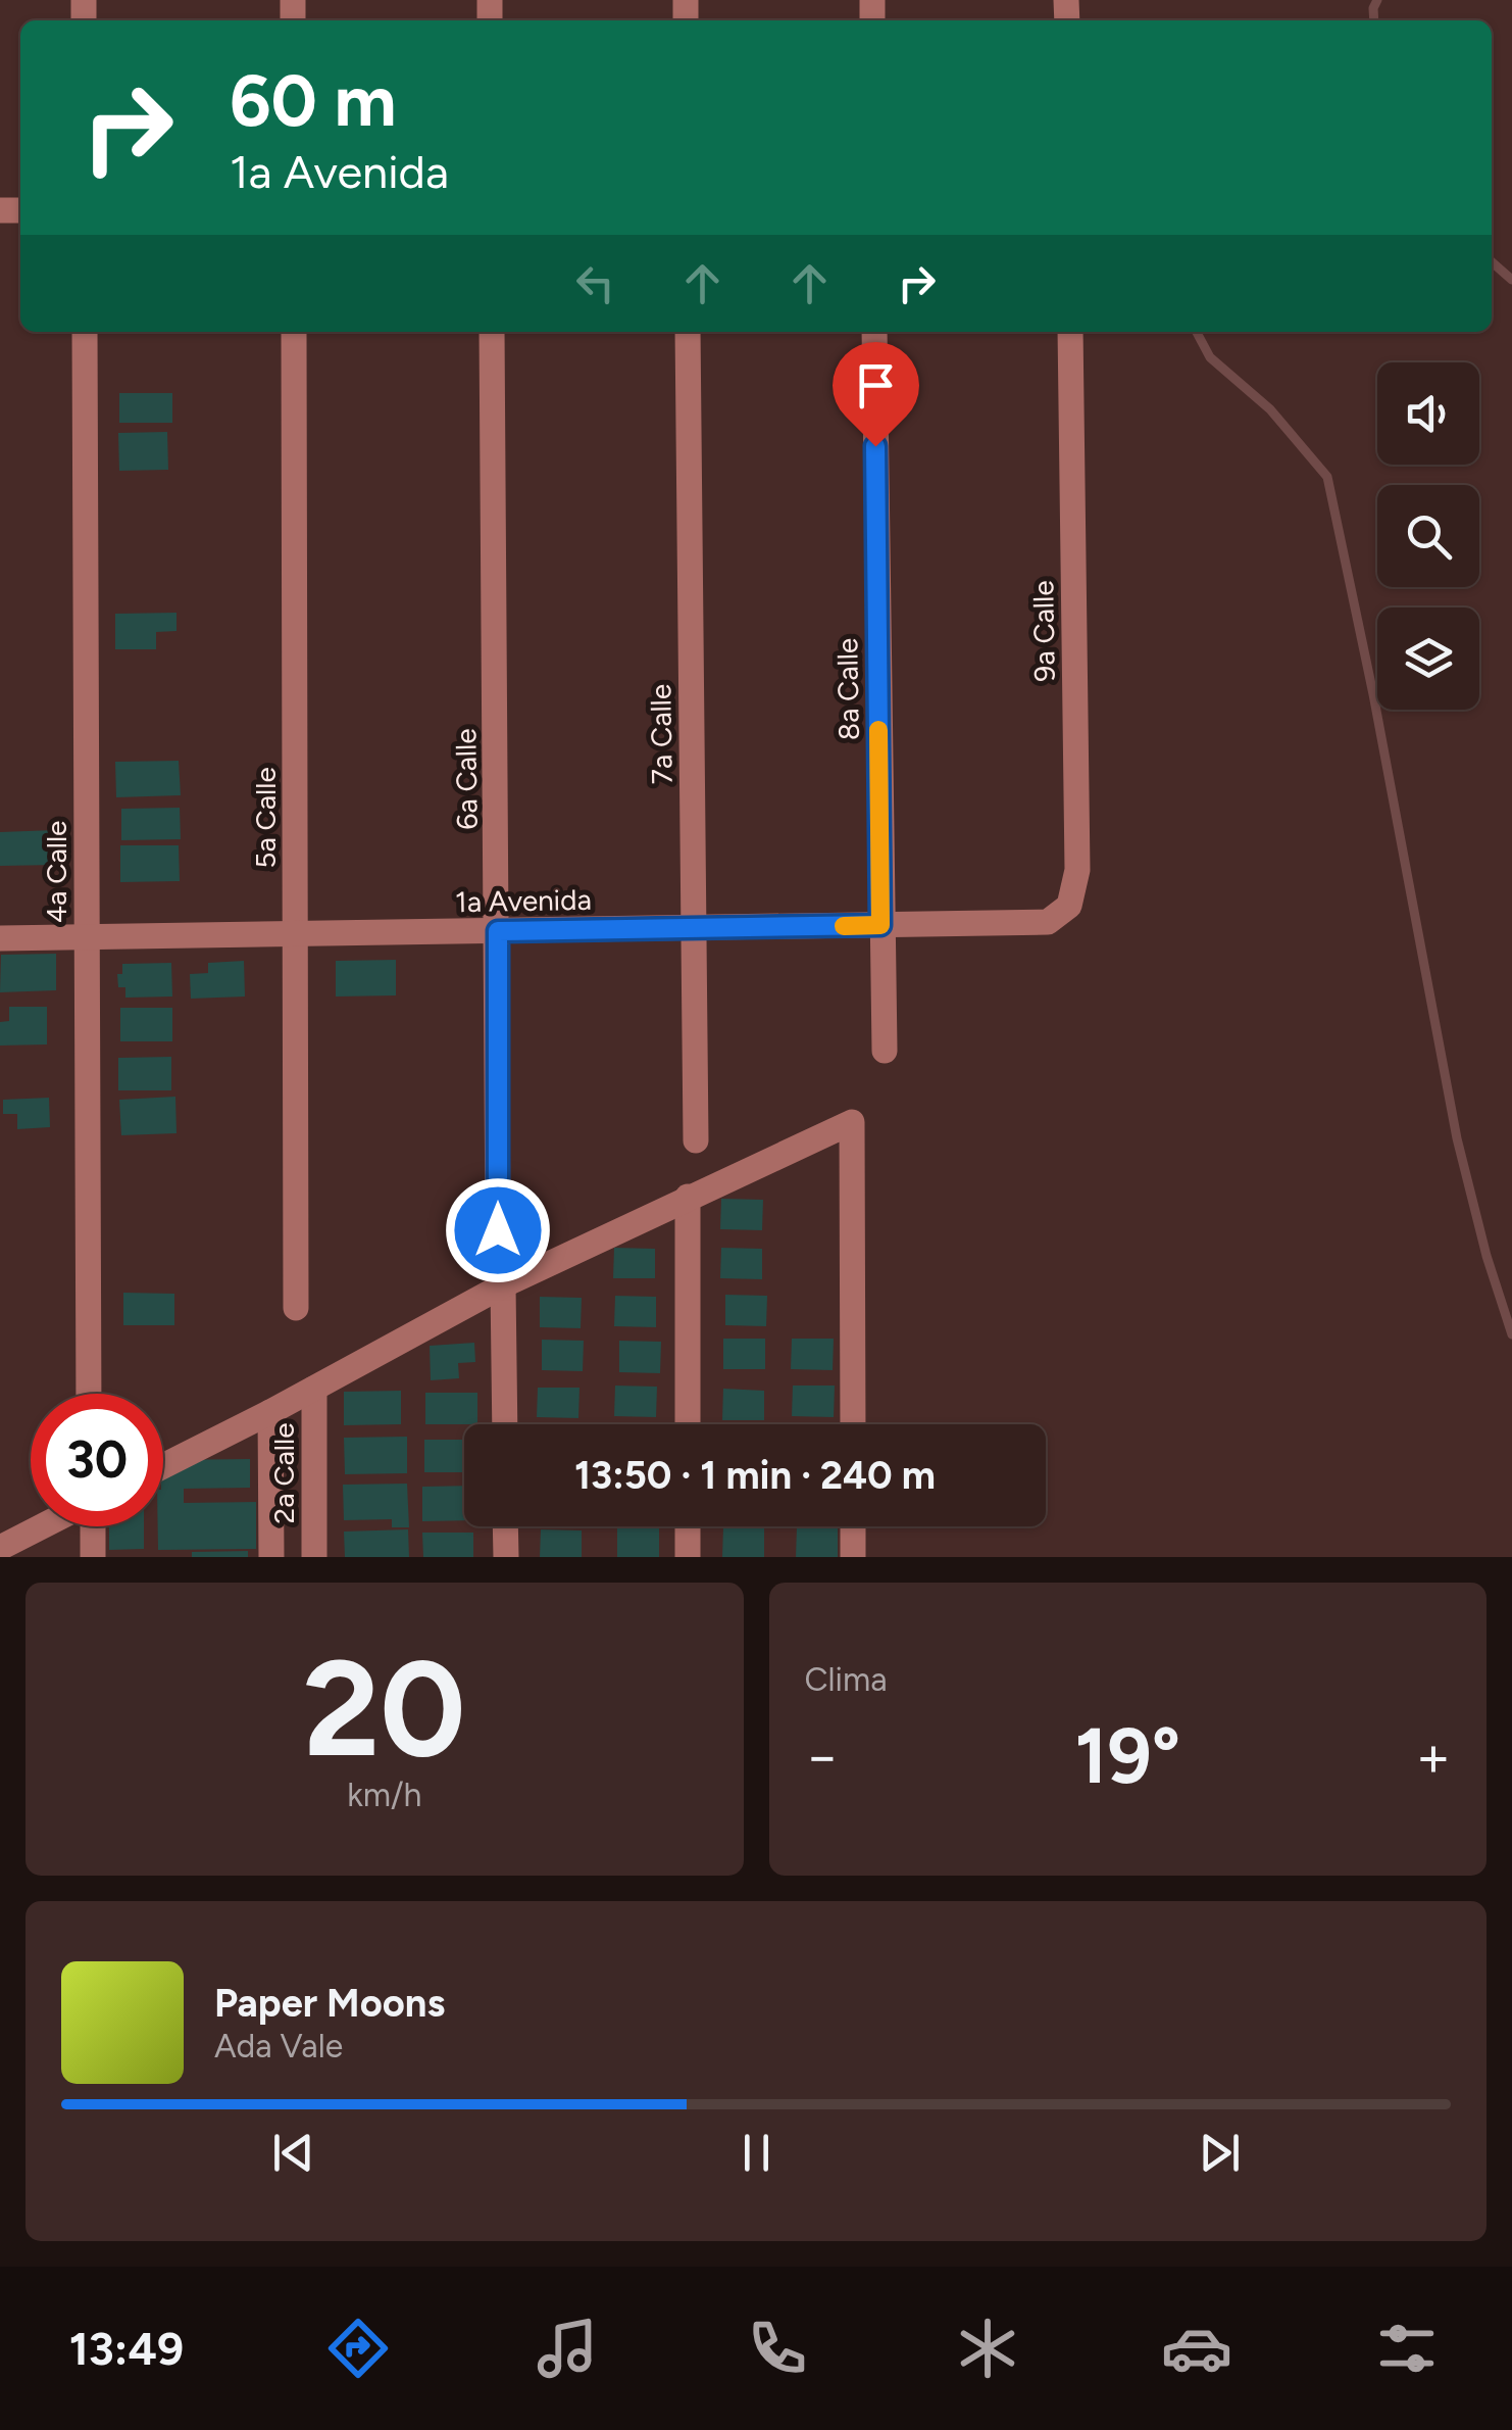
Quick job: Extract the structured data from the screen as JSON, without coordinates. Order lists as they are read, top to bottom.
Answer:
{
  "streets": {
    "street": [
      "9a Calle",
      "8a Calle",
      "7a Calle",
      "6a Calle",
      "5a Calle",
      "4a Calle",
      "1a Avenida",
      "2a Calle"
    ]
  },
  "crossings": [
    ["9a Calle", "1a Avenida"],
    ["8a Calle", "1a Avenida"],
    ["7a Calle", "1a Avenida"],
    ["6a Calle", "1a Avenida"],
    ["5a Calle", "1a Avenida"],
    ["4a Calle", "1a Avenida"]
  ],
  "page": {
    "turn": ["60 m", "1a Avenida"],
    "limit": "30",
    "trip": "13:50 · 1 min · 240 m",
    "tile": [
      ["20", "km/h"],
      "Clima"
    ],
    "heat": ["−", "19°", "+"],
    "song": ["Paper Moons", "Ada Vale"],
    "tabs": "13:49"
  }
}
